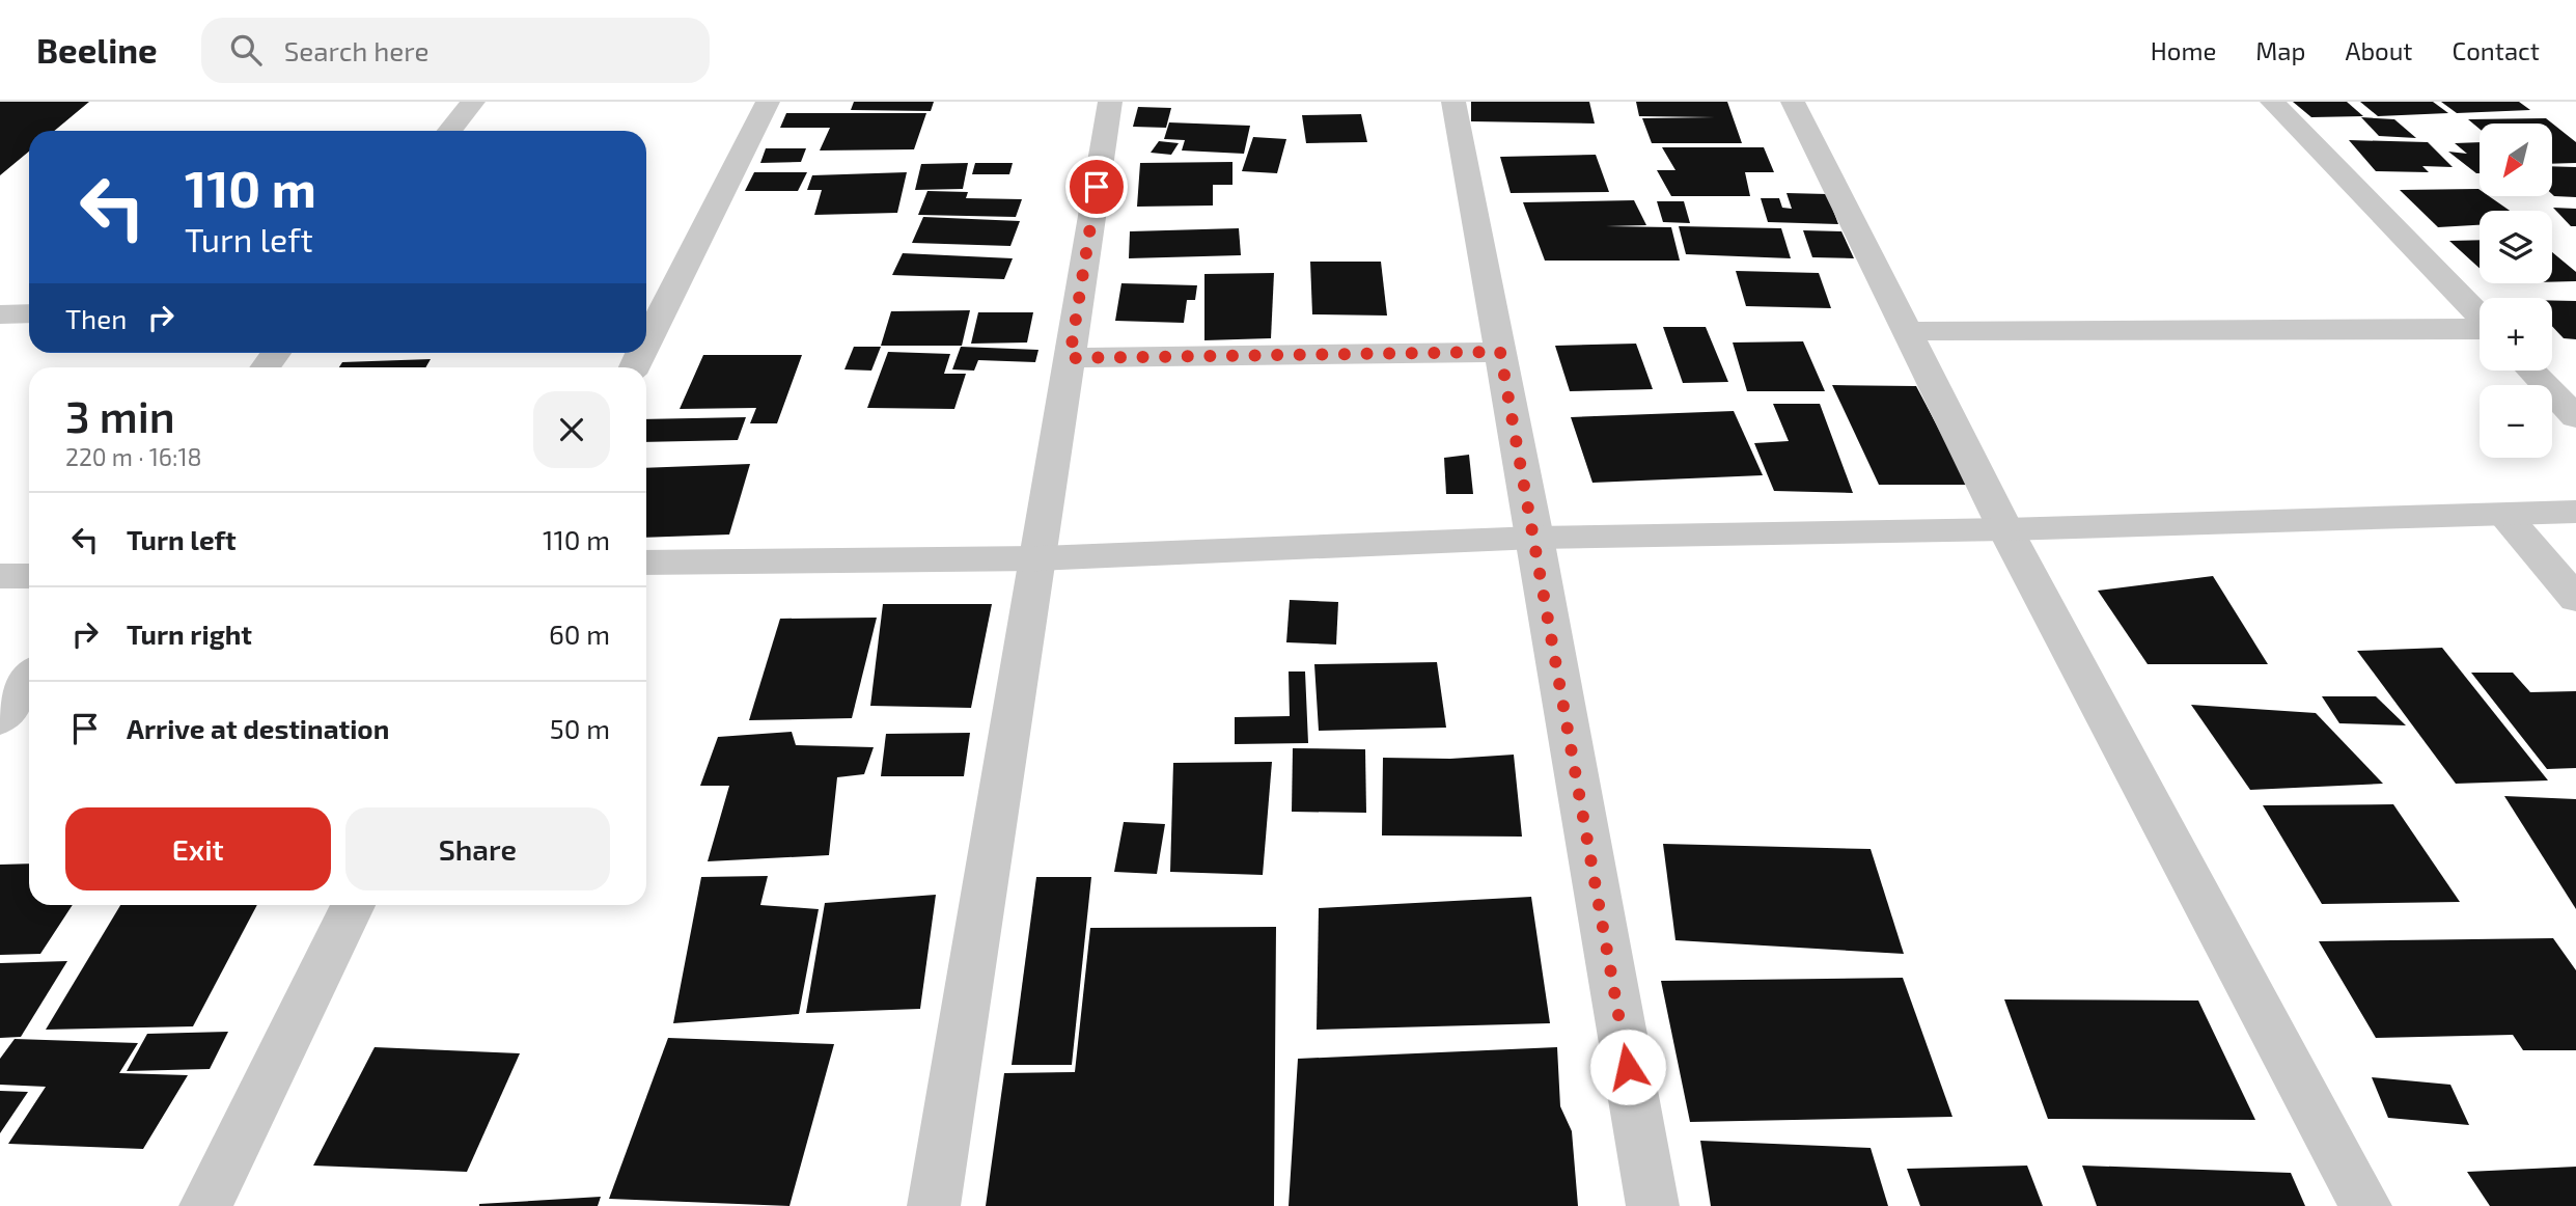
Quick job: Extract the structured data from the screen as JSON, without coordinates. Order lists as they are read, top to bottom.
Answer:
{
  "north": "bottom left",
  "page": {
    "header": "Beeline",
    "search": "Search here",
    "nav": [
      "Home",
      "Map",
      "About",
      "Contact"
    ],
    "map_buttons": ["+", "−"],
    "turn": ["110 m", "Turn left"],
    "then": "Then",
    "heading": ["3 min", "220 m · 16:18"],
    "list": [
      {
        "name": "Turn left",
        "value": "110 m"
      },
      {
        "name": "Turn right",
        "value": "60 m"
      },
      {
        "name": "Arrive at destination",
        "value": "50 m"
      }
    ],
    "buttons": ["Exit", "Share"]
  }
}
